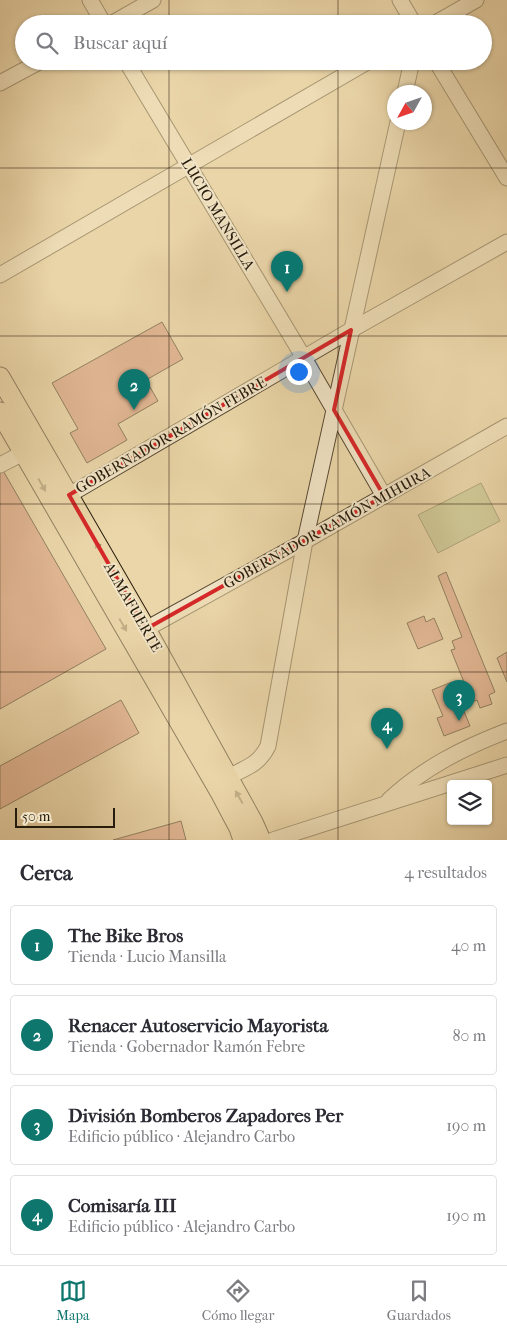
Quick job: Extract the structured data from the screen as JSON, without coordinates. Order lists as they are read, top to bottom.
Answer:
{
  "streets": {
    "main road": ["ALMAFUERTE"],
    "street": ["LUCIO MANSILLA", "GOBERNADOR RAMÓN FEBRE", "GOBERNADOR RAMÓN MIHURA"]
  },
  "crossings": [
    ["LUCIO MANSILLA", "GOBERNADOR RAMÓN FEBRE"],
    ["LUCIO MANSILLA", "GOBERNADOR RAMÓN MIHURA"],
    ["GOBERNADOR RAMÓN FEBRE", "ALMAFUERTE"],
    ["GOBERNADOR RAMÓN MIHURA", "ALMAFUERTE"]
  ],
  "scale_bar": "50 m",
  "north": "bottom left",
  "page": {
    "search": "Buscar aquí",
    "pins": [
      "1",
      "2",
      "3",
      "4"
    ],
    "scale": "50 m",
    "heading": ["Cerca", "4 resultados"],
    "list": [
      {
        "mark": "1",
        "name": "The Bike Bros",
        "note": "Tienda · Lucio Mansilla",
        "value": "40 m"
      },
      {
        "mark": "2",
        "name": "Renacer Autoservicio Mayorista",
        "note": "Tienda · Gobernador Ramón Febre",
        "value": "80 m"
      },
      {
        "mark": "3",
        "name": "División Bomberos Zapadores Per",
        "note": "Edificio público · Alejandro Carbo",
        "value": "190 m"
      },
      {
        "mark": "4",
        "name": "Comisaría III",
        "note": "Edificio público · Alejandro Carbo",
        "value": "190 m"
      }
    ],
    "nav": ["Mapa", "Cómo llegar", "Guardados"]
  }
}
